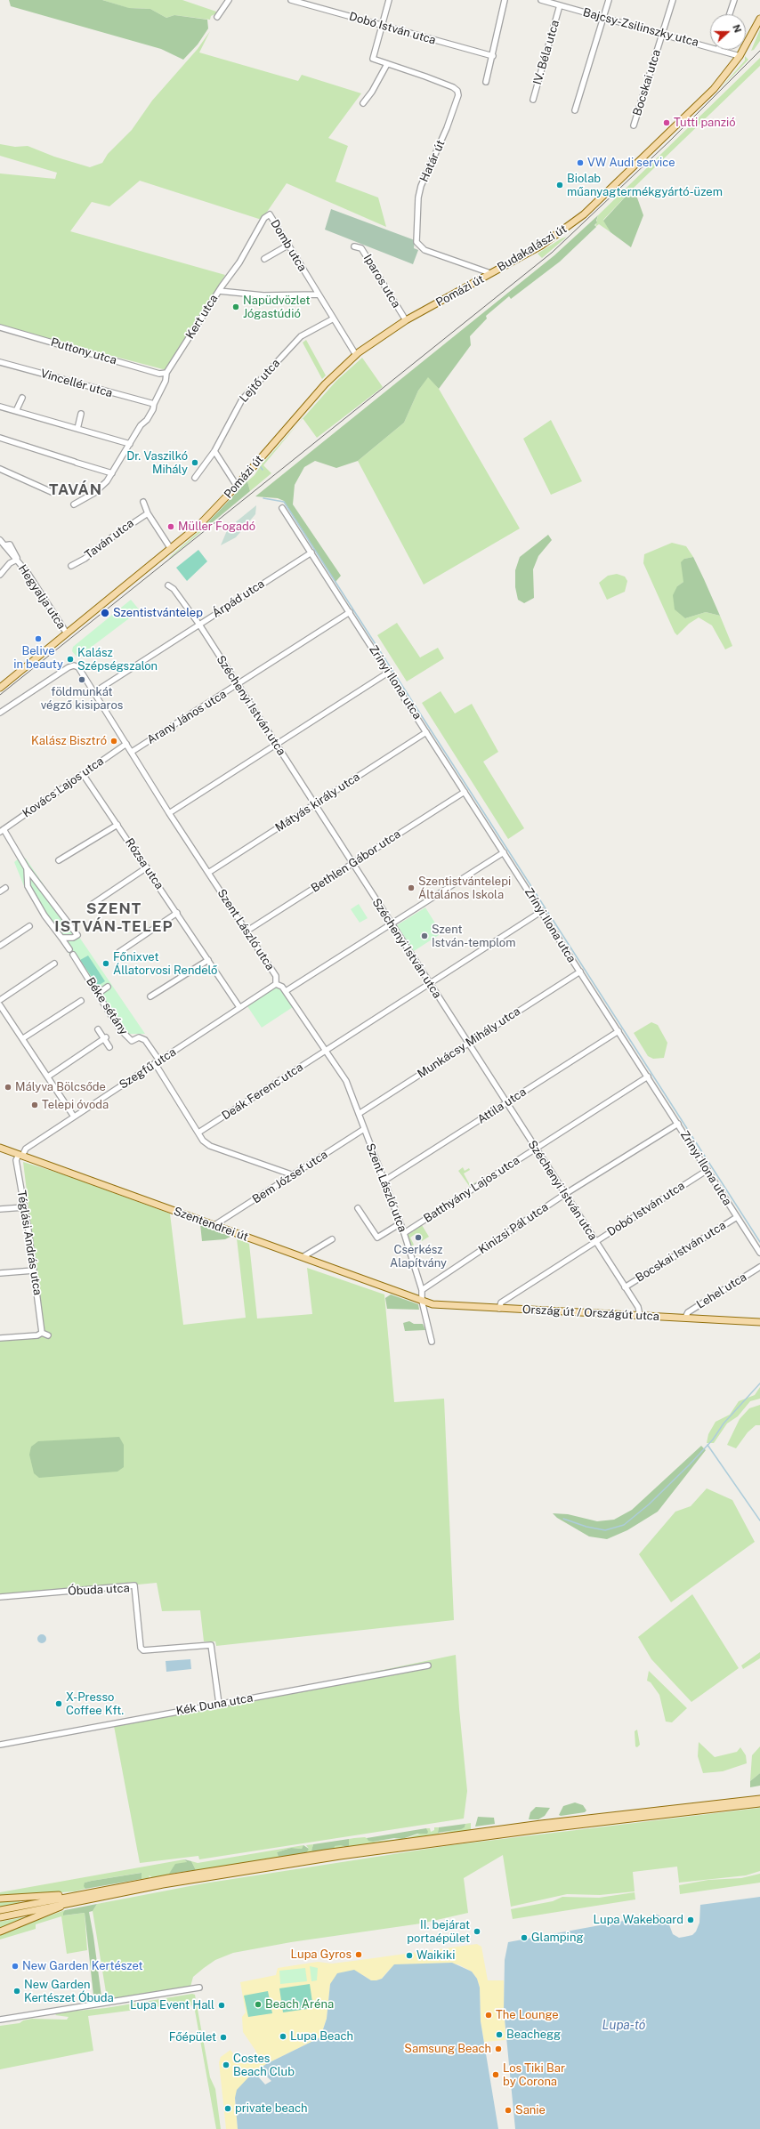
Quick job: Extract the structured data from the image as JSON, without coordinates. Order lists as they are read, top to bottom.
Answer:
{
  "streets": {
    "main road": [
      "Budakalászi út",
      "Pomázi út",
      "Szentendrei út",
      "Ország út / Országút utca"
    ],
    "street": [
      "Bajcsy-Zsilinszky utca",
      "Dobó István utca",
      "IV. Béla utca",
      "Bocskai utca",
      "Határ út",
      "Domb utca",
      "Iparos utca",
      "Kert utca",
      "Puttony utca",
      "Lejtő utca",
      "Vincellér utca",
      "Taván utca",
      "Hegyalja utca",
      "Árpád utca",
      "Zrínyi Ilona utca",
      "Széchenyi István utca",
      "Arany János utca",
      "Kovács Lajos utca",
      "Mátyás király utca",
      "Bethlen Gábor utca",
      "Rózsa utca",
      "Szent László utca",
      "Béke sétány",
      "Munkácsy Mihály utca",
      "Szegfű utca",
      "Deák Ferenc utca",
      "Attila utca",
      "Bem József utca",
      "Batthyány Lajos utca",
      "Kinizsi Pál utca",
      "Téglási András utca",
      "Bocskai István utca",
      "Lehel utca",
      "Óbuda utca",
      "Kék Duna utca"
    ]
  },
  "crossings": [
    ["Bajcsy-Zsilinszky utca", "IV. Béla utca"],
    ["Bajcsy-Zsilinszky utca", "Bocskai utca"],
    ["Bajcsy-Zsilinszky utca", "Budakalászi út"],
    ["Dobó István utca", "Határ út"],
    ["Dobó István utca", "Zrínyi Ilona utca"],
    ["Dobó István utca", "Széchenyi István utca"],
    ["Dobó István utca", "Ország út / Országút utca"],
    ["Határ út", "Budakalászi út"],
    ["Határ út", "Pomázi út"],
    ["Domb utca", "Pomázi út"],
    ["Domb utca", "Kert utca"],
    ["Domb utca", "Lejtő utca"],
    ["Budakalászi út", "Pomázi út"],
    ["Iparos utca", "Pomázi út"],
    ["Pomázi út", "Taván utca"],
    ["Pomázi út", "Hegyalja utca"],
    ["Kert utca", "Puttony utca"],
    ["Kert utca", "Vincellér utca"],
    ["Árpád utca", "Zrínyi Ilona utca"],
    ["Árpád utca", "Széchenyi István utca"],
    ["Árpád utca", "Szent László utca"],
    ["Zrínyi Ilona utca", "Arany János utca"],
    ["Zrínyi Ilona utca", "Mátyás király utca"],
    ["Zrínyi Ilona utca", "Bethlen Gábor utca"],
    ["Zrínyi Ilona utca", "Munkácsy Mihály utca"],
    ["Zrínyi Ilona utca", "Deák Ferenc utca"],
    ["Zrínyi Ilona utca", "Attila utca"],
    ["Zrínyi Ilona utca", "Batthyány Lajos utca"],
    ["Zrínyi Ilona utca", "Kinizsi Pál utca"],
    ["Zrínyi Ilona utca", "Bocskai István utca"],
    ["Széchenyi István utca", "Arany János utca"],
    ["Széchenyi István utca", "Mátyás király utca"],
    ["Széchenyi István utca", "Bethlen Gábor utca"],
    ["Széchenyi István utca", "Munkácsy Mihály utca"],
    ["Széchenyi István utca", "Deák Ferenc utca"],
    ["Széchenyi István utca", "Attila utca"],
    ["Széchenyi István utca", "Batthyány Lajos utca"],
    ["Széchenyi István utca", "Kinizsi Pál utca"],
    ["Széchenyi István utca", "Bocskai István utca"],
    ["Széchenyi István utca", "Ország út / Országút utca"],
    ["Arany János utca", "Szent László utca"],
    ["Kovács Lajos utca", "Rózsa utca"],
    ["Kovács Lajos utca", "Szent László utca"],
    ["Mátyás király utca", "Szent László utca"],
    ["Bethlen Gábor utca", "Szent László utca"],
    ["Rózsa utca", "Szegfű utca"],
    ["Szent László utca", "Munkácsy Mihály utca"],
    ["Szent László utca", "Szegfű utca"],
    ["Szent László utca", "Deák Ferenc utca"],
    ["Szent László utca", "Attila utca"],
    ["Szent László utca", "Bem József utca"],
    ["Szent László utca", "Batthyány Lajos utca"],
    ["Szent László utca", "Szentendrei út"],
    ["Szent László utca", "Kinizsi Pál utca"],
    ["Szent László utca", "Ország út / Országút utca"],
    ["Béke sétány", "Szegfű utca"],
    ["Szegfű utca", "Szentendrei út"],
    ["Szegfű utca", "Téglási András utca"],
    ["Bem József utca", "Szentendrei út"],
    ["Szentendrei út", "Téglási András utca"],
    ["Szentendrei út", "Ország út / Országút utca"],
    ["Lehel utca", "Ország út / Országút utca"],
    ["Óbuda utca", "Kék Duna utca"]
  ],
  "districts": ["TAVÁN", "SZENT ISTVÁN-TELEP"],
  "water": ["Lupa-tó"],
  "places": [
    "Tutti panzió",
    "VW Audi service",
    "Biolab műanyagtermékgyártó-üzem",
    "Napüdvözlet Jógastúdió",
    "Dr. Vaszilkó Mihály",
    "Müller Fogadó",
    "Szentistvántelep",
    "Belive in beauty",
    "Kalász Szépségszalon",
    "földmunkát végző kisiparos",
    "Kalász Bisztró",
    "Szentistvántelepi Általános Iskola",
    "Szent István-templom",
    "Főnixvet Állatorvosi Rendelő",
    "Mályva Bölcsőde",
    "Telepi óvoda",
    "Cserkész Alapítvány",
    "X-Presso Coffee Kft.",
    "Lupa Wakeboard",
    "II. bejárat portaépület",
    "Glamping",
    "Lupa Gyros",
    "Waikiki",
    "New Garden Kertészet",
    "New Garden Kertészet Óbuda",
    "Beach Aréna",
    "Lupa Event Hall",
    "The Lounge",
    "Beachegg",
    "Lupa Beach",
    "Főépület",
    "Samsung Beach",
    "Costes Beach Club",
    "Los Tiki Bar by Corona",
    "private beach",
    "Sanie"
  ],
  "north": "right"
}
